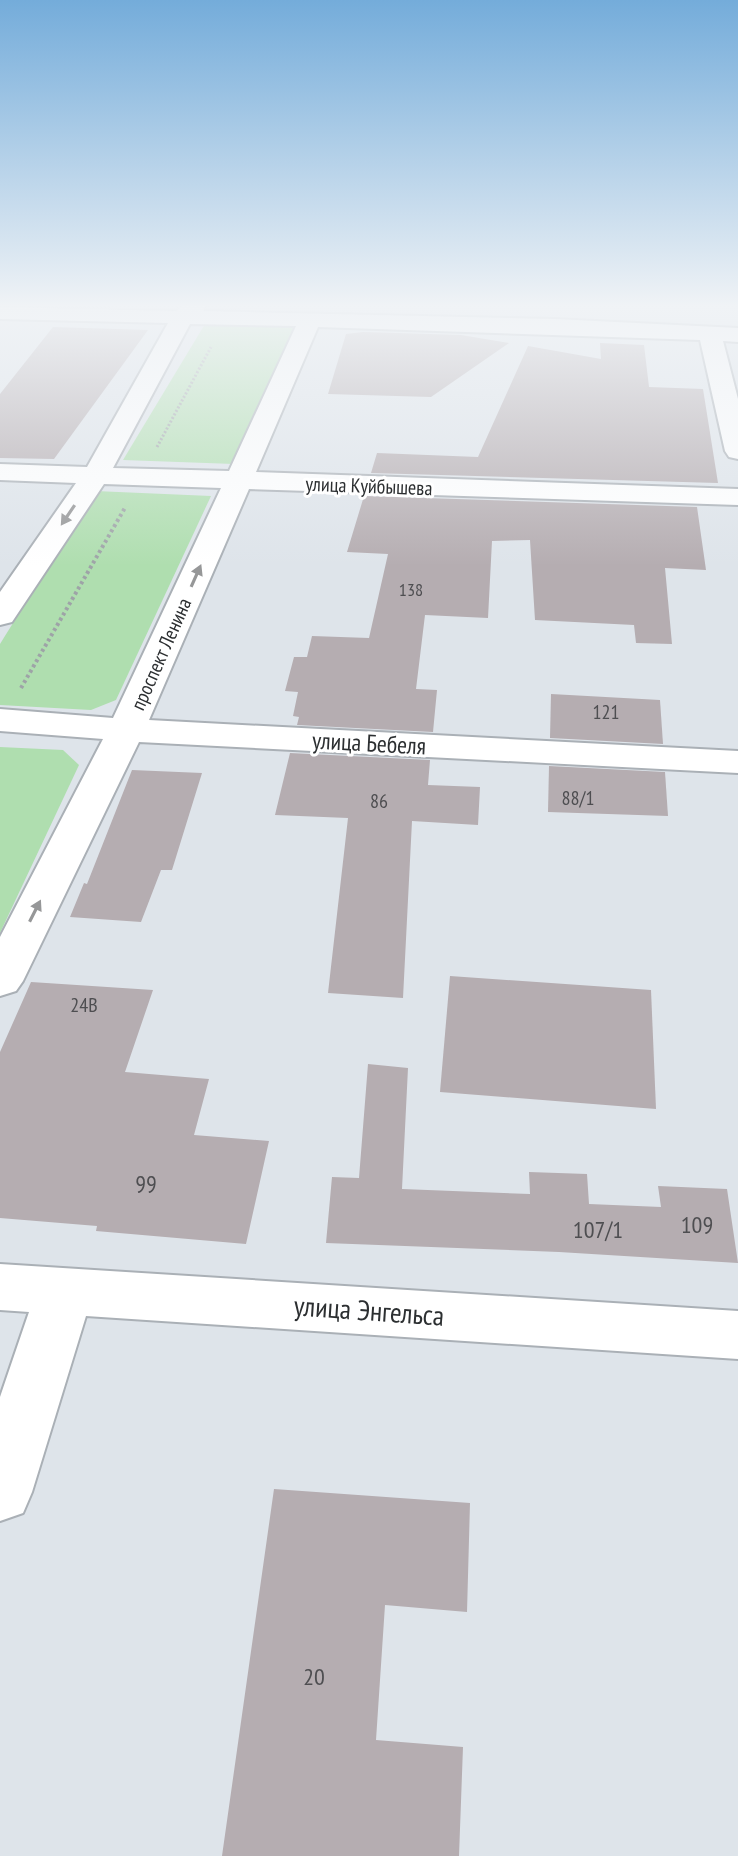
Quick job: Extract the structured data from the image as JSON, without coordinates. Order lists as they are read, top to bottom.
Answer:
{
  "streets": {
    "street": [
      "улица Куйбышева",
      "проспект Ленина",
      "улица Бебеля",
      "улица Энгельса"
    ]
  },
  "crossings": [
    ["улица Куйбышева", "проспект Ленина"],
    ["проспект Ленина", "улица Бебеля"]
  ],
  "house_numbers": [
    "138",
    "121",
    "88/1",
    "86",
    "24В",
    "99",
    "109",
    "107/1",
    "20"
  ]
}
